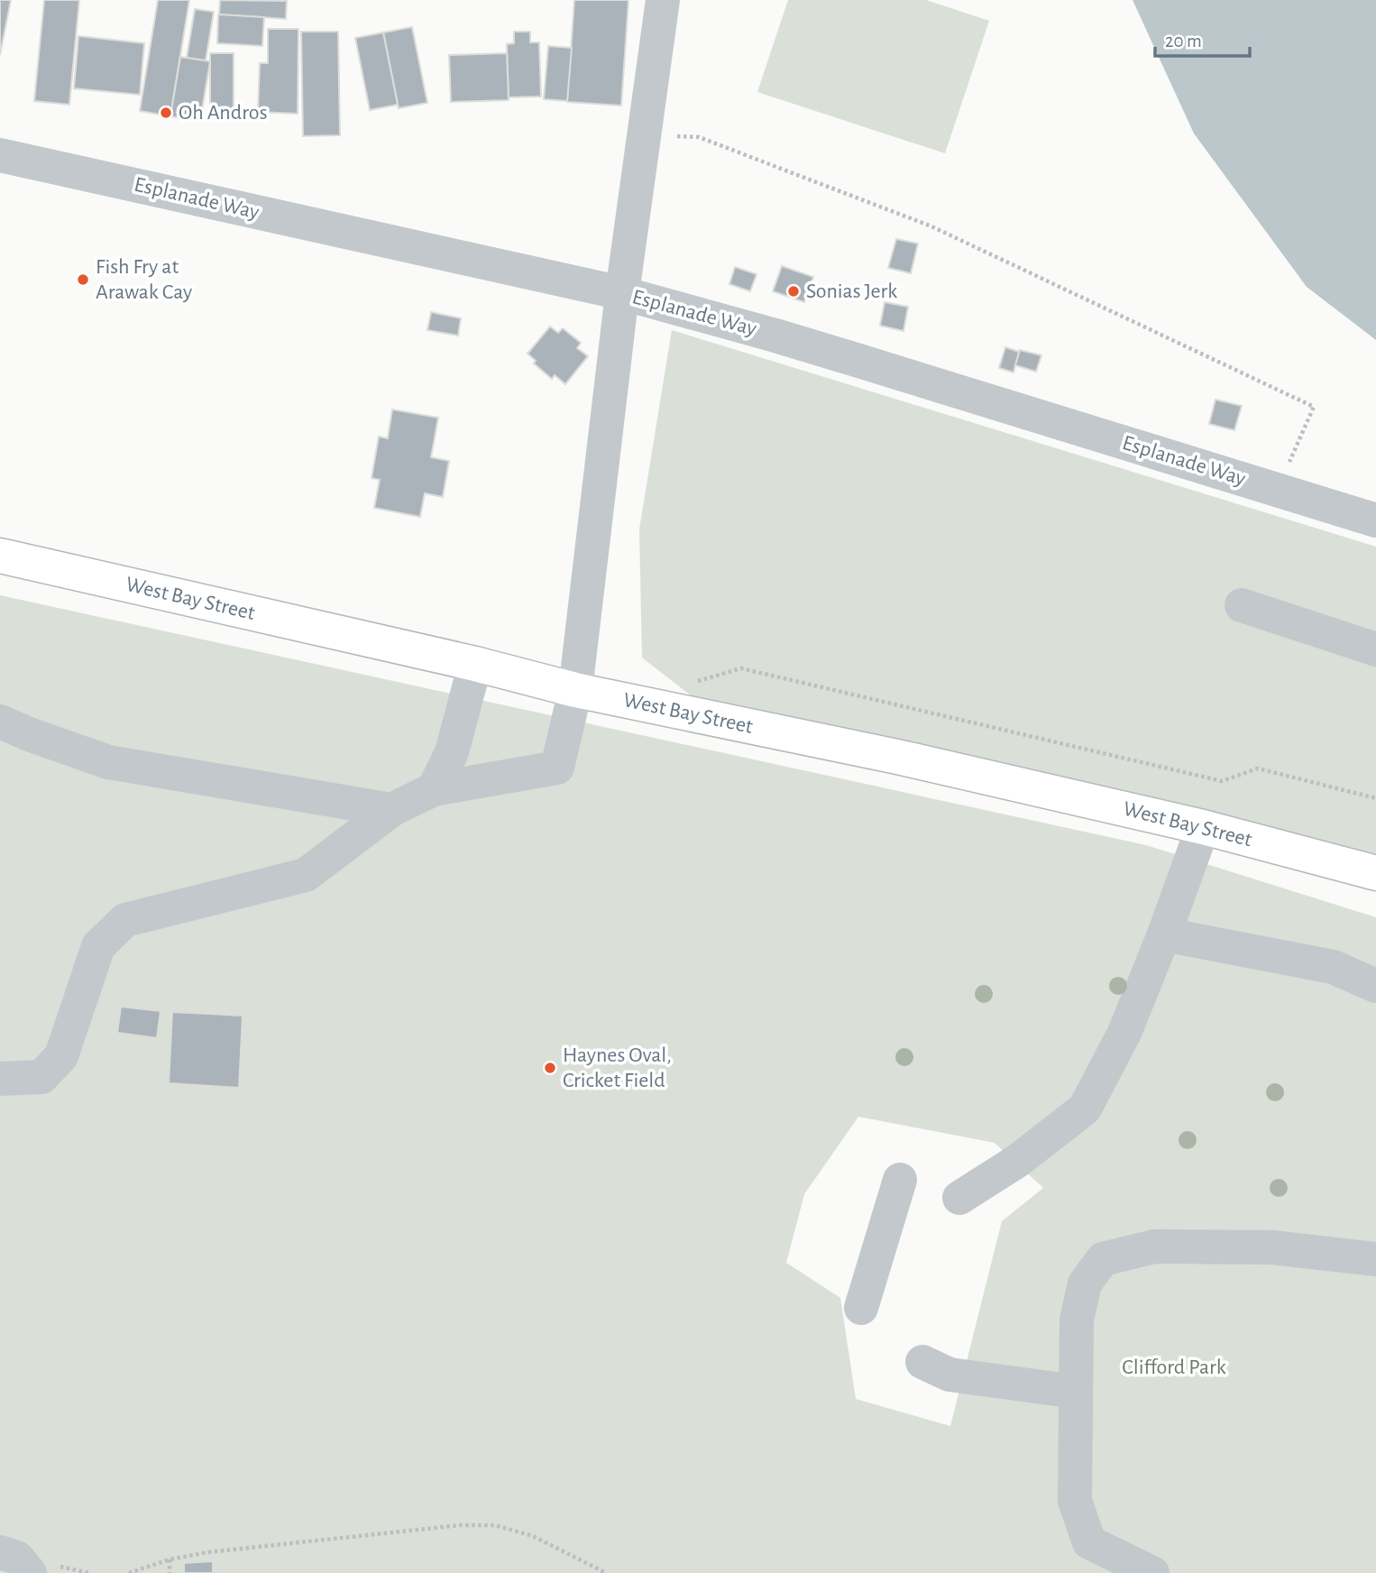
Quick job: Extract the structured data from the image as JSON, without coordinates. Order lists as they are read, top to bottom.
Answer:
{
  "streets": {
    "highway": ["West Bay Street"],
    "street": ["Esplanade Way"]
  },
  "parks": ["Clifford Park"],
  "places": [
    "Oh Andros",
    "Fish Fry at Arawak Cay",
    "Sonias Jerk",
    "Haynes Oval, Cricket Field"
  ],
  "scale_bar": "20 m"
}
